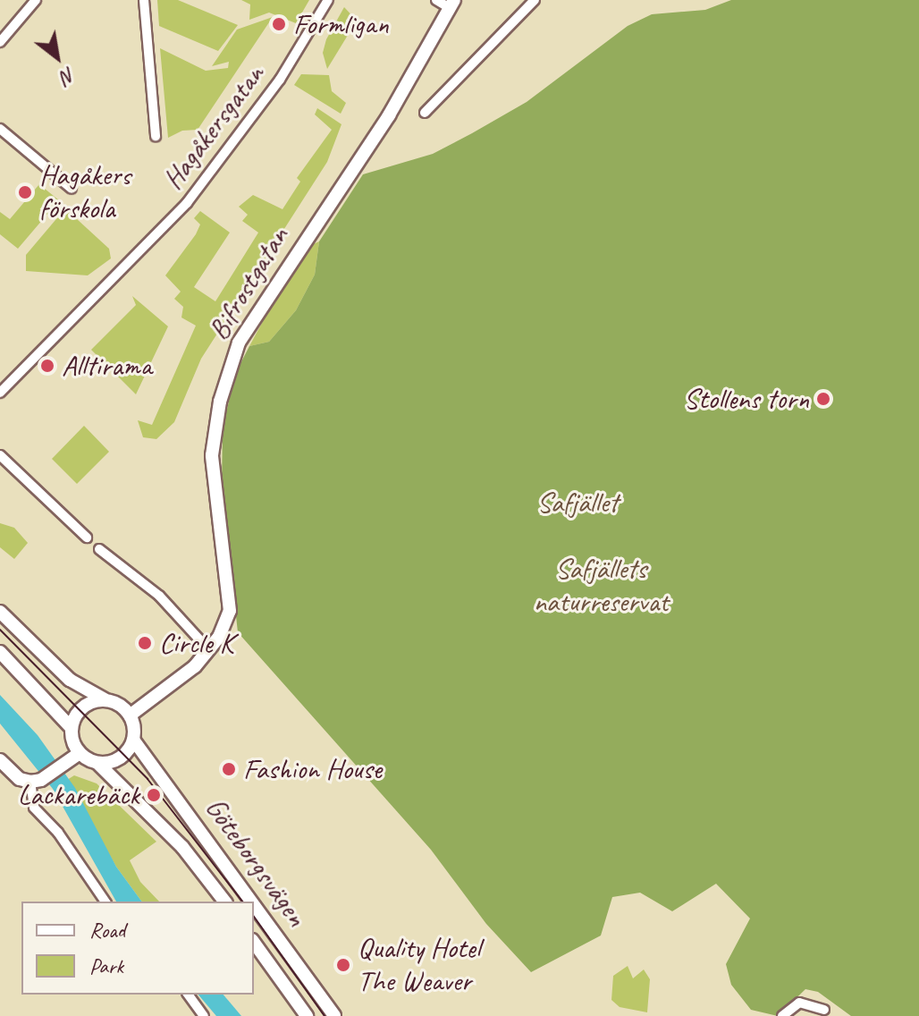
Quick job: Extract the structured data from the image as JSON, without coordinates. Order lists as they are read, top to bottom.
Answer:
{
  "streets": {
    "main road": ["Bifrostgatan", "Göteborgsvägen"],
    "street": ["Hagåkersgatan"]
  },
  "crossings": [
    ["Bifrostgatan", "Göteborgsvägen"]
  ],
  "parks": ["Safjället", "Safjällets naturreservat"],
  "places": [
    "Formligan",
    "Hagåkers förskola",
    "Alltirama",
    "Stollens torn",
    "Circle K",
    "Fashion House",
    "Lackarebäck",
    "Quality Hotel The Weaver"
  ],
  "legend": ["Road", "Park"],
  "north": "bottom right"
}
